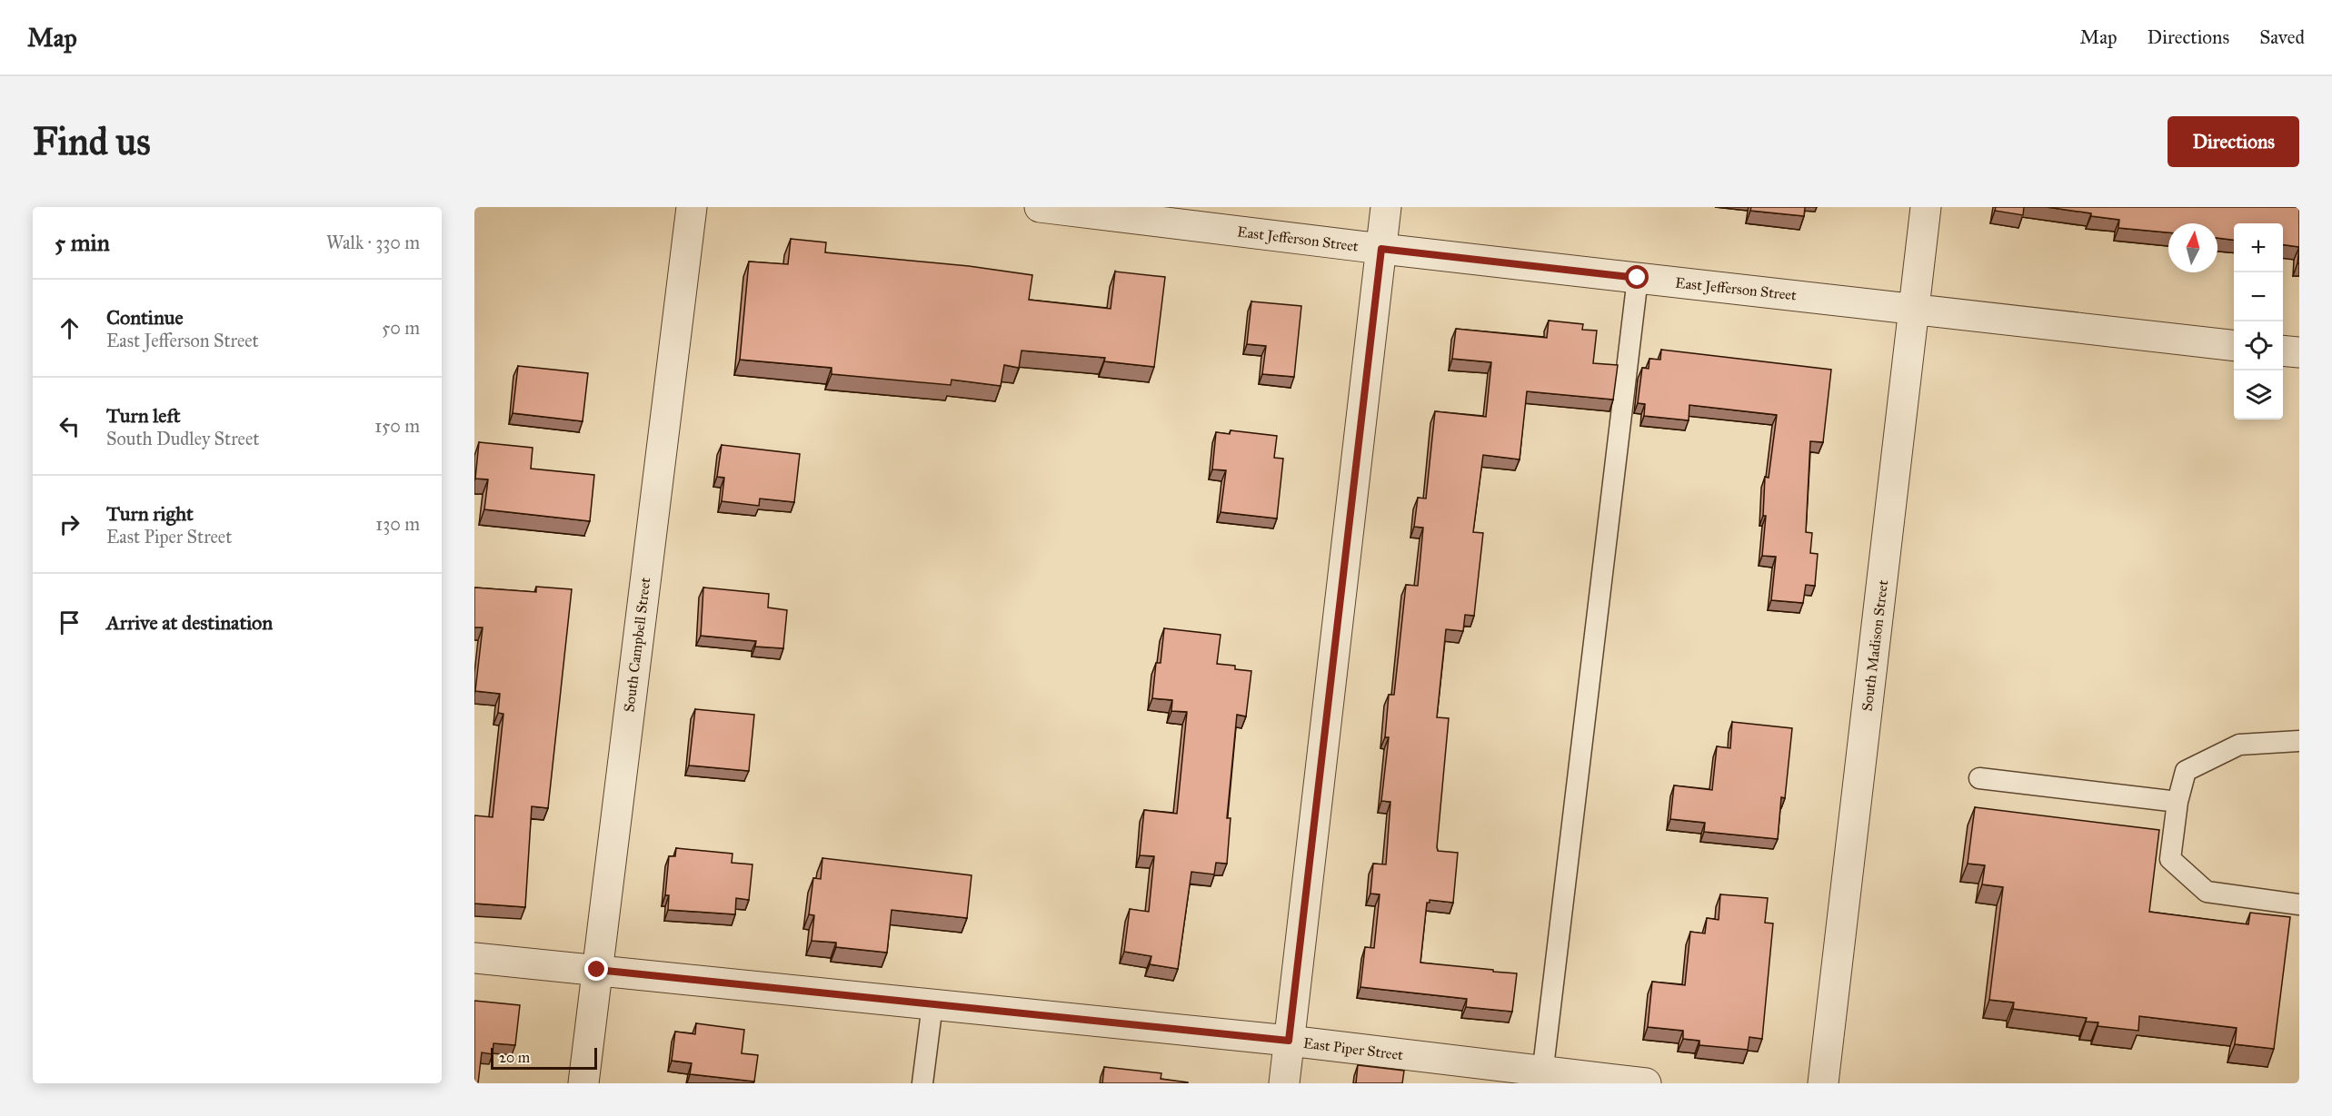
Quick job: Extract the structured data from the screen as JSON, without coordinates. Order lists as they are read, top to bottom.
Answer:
{
  "streets": {
    "street": [
      "East Jefferson Street",
      "South Campbell Street",
      "South Madison Street",
      "East Piper Street"
    ]
  },
  "crossings": [
    ["East Jefferson Street", "South Madison Street"],
    ["South Campbell Street", "East Piper Street"]
  ],
  "scale_bar": "20 m",
  "north": "top",
  "page": {
    "header": "Map",
    "nav": ["Map", "Directions", "Saved"],
    "buttons": "Directions",
    "title": "Find us",
    "heading": ["5 min", "Walk · 330 m"],
    "map_buttons": ["+", "−"],
    "list": [
      ["Continue", "East Jefferson Street", "50 m"],
      ["Turn left", "South Dudley Street", "150 m"],
      ["Turn right", "East Piper Street", "130 m"],
      "Arrive at destination"
    ],
    "scale": "20 m"
  }
}
